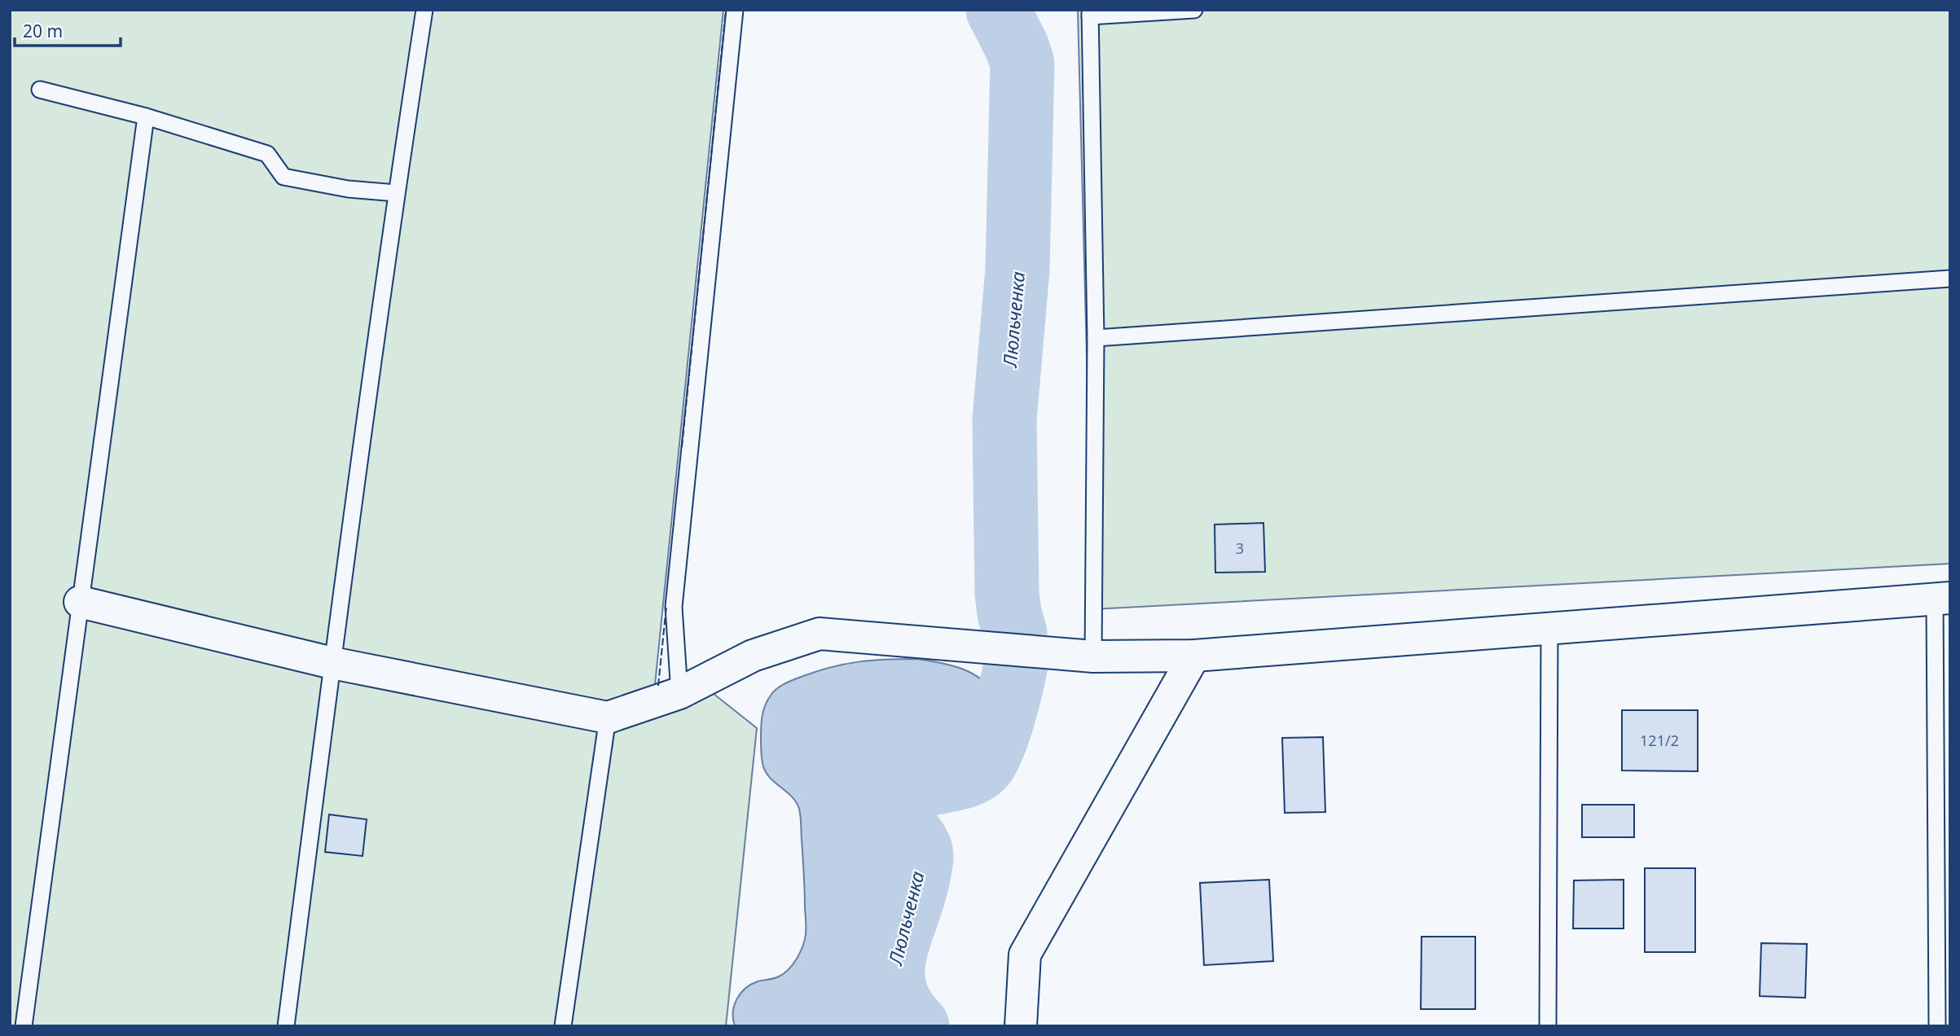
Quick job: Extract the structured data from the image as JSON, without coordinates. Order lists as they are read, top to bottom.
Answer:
{
  "water": ["Люльченка"],
  "house_numbers": ["3", "121/2"],
  "scale_bar": "20 m"
}
